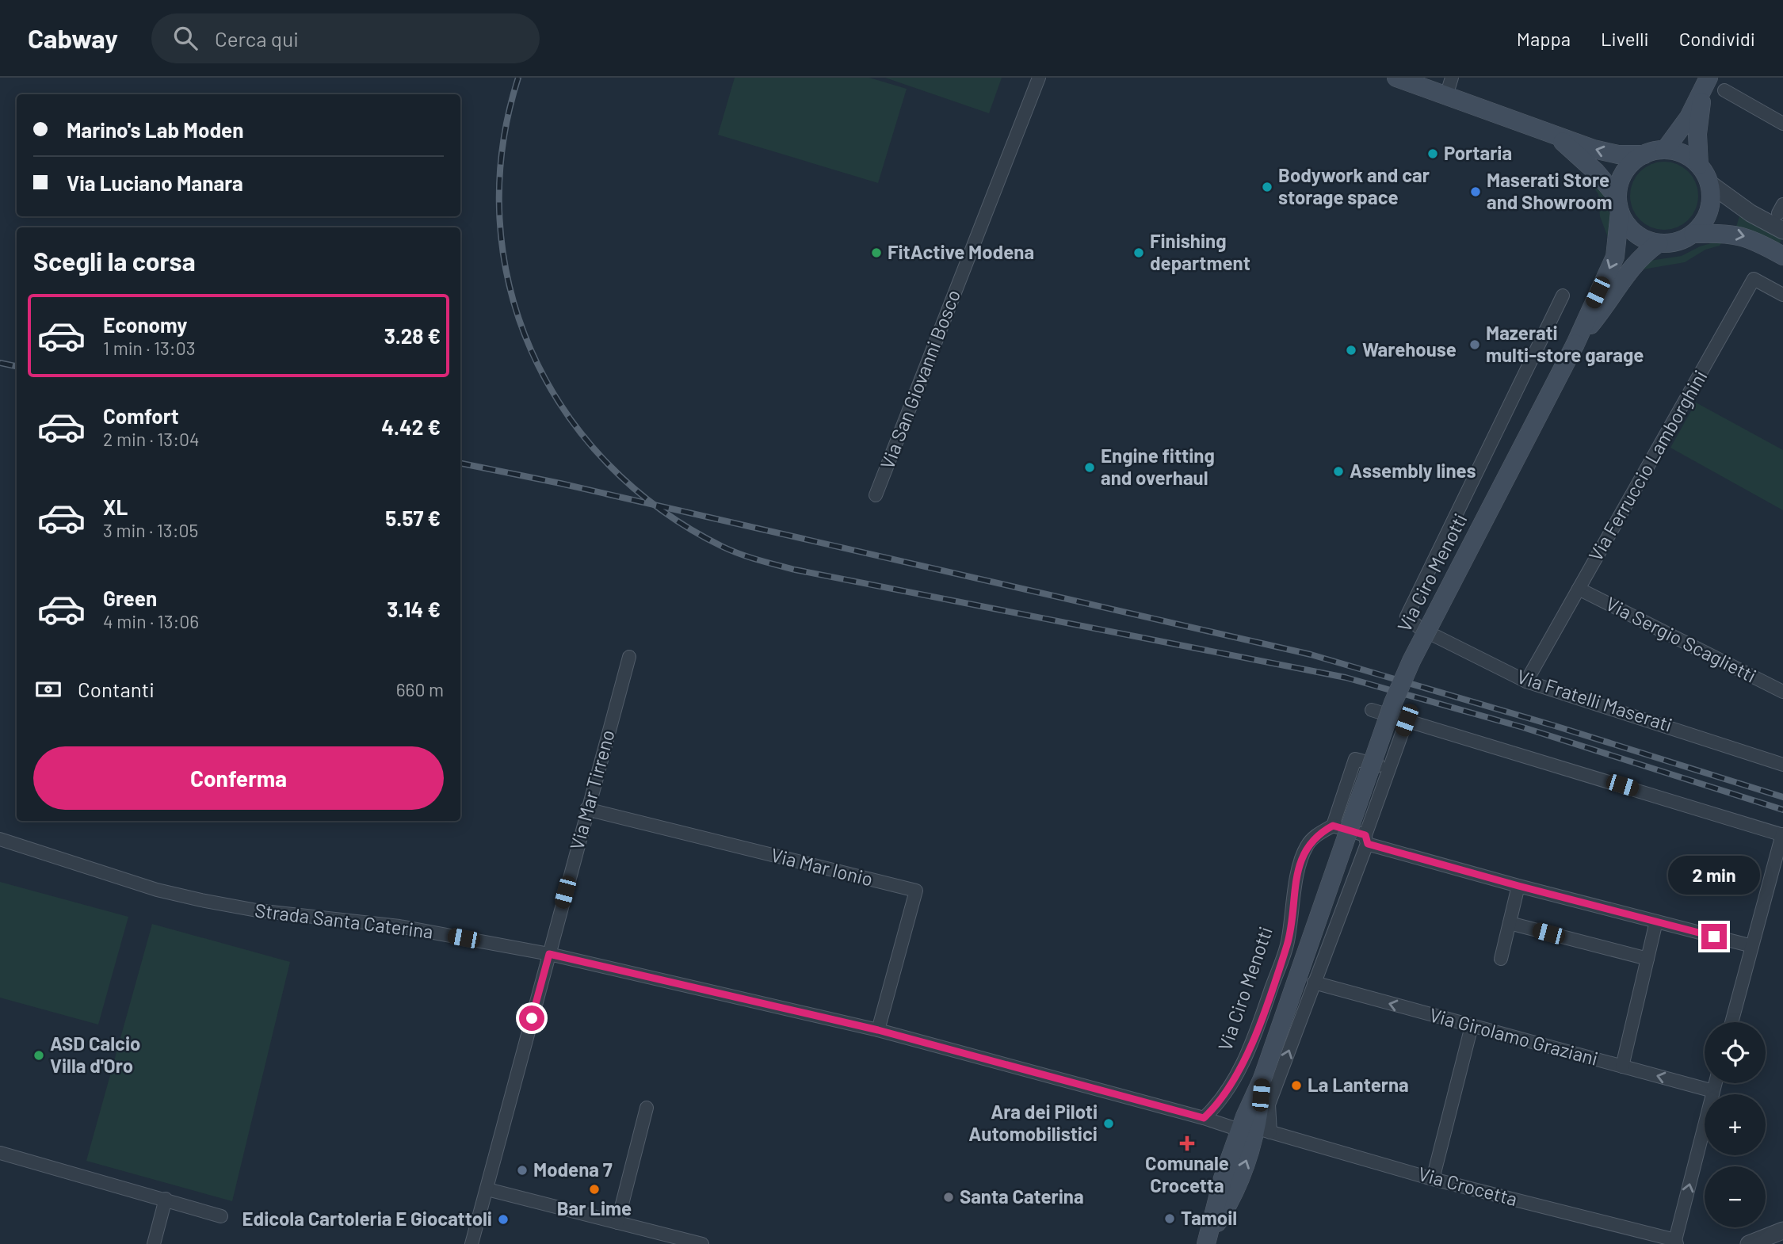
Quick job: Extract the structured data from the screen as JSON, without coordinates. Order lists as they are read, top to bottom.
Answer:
{
  "streets": {
    "main road": ["Via Ciro Menotti"],
    "street": [
      "Via San Giovanni Bosco",
      "Via Ferruccio Lamborghini",
      "Via Sergio Scaglietti",
      "Via Fratelli Maserati",
      "Via Mar Tirreno",
      "Via Mar Ionio",
      "Strada Santa Caterina",
      "Via Girolamo Graziani",
      "Via Crocetta"
    ]
  },
  "crossings": [
    ["Via Ferruccio Lamborghini", "Via Sergio Scaglietti"],
    ["Via Ferruccio Lamborghini", "Via Fratelli Maserati"],
    ["Via Ciro Menotti", "Strada Santa Caterina"],
    ["Via Ciro Menotti", "Via Girolamo Graziani"],
    ["Via Ciro Menotti", "Via Crocetta"],
    ["Via Mar Tirreno", "Via Mar Ionio"],
    ["Via Mar Tirreno", "Strada Santa Caterina"],
    ["Via Mar Ionio", "Strada Santa Caterina"]
  ],
  "one_way": ["Via Girolamo Graziani"],
  "places": {
    "other": [
      "Portaria",
      "Bodywork and car storage space",
      "Maserati Store and Showroom",
      "FitActive Modena",
      "Finishing department",
      "Mazerati multi-store garage",
      "Warehouse",
      "Engine fitting and overhaul",
      "Assembly lines",
      "ASD Calcio Villa d'Oro",
      "La Lanterna",
      "Ara dei Piloti Automobilistici",
      "Modena 7",
      "Bar Lime",
      "Santa Caterina",
      "Tamoil",
      "Edicola Cartoleria E Giocattoli"
    ],
    "health": ["Comunale Crocetta"]
  },
  "page": {
    "header": "Cabway",
    "search": "Cerca qui",
    "nav": ["Mappa", "Livelli", "Condividi"],
    "banner": ["Marino's Lab Moden", "Via Luciano Manara"],
    "heading": "Scegli la corsa",
    "list": [
      {
        "name": "Economy",
        "note": "1 min · 13:03",
        "value": "3.28 €"
      },
      {
        "name": "Comfort",
        "note": "2 min · 13:04",
        "value": "4.42 €"
      },
      {
        "name": "XL",
        "note": "3 min · 13:05",
        "value": "5.57 €"
      },
      {
        "name": "Green",
        "note": "4 min · 13:06",
        "value": "3.14 €"
      }
    ],
    "pay": ["Contanti", "660 m"],
    "buttons": "Conferma",
    "bubble": "2 min",
    "map_buttons": ["+", "−"]
  }
}
